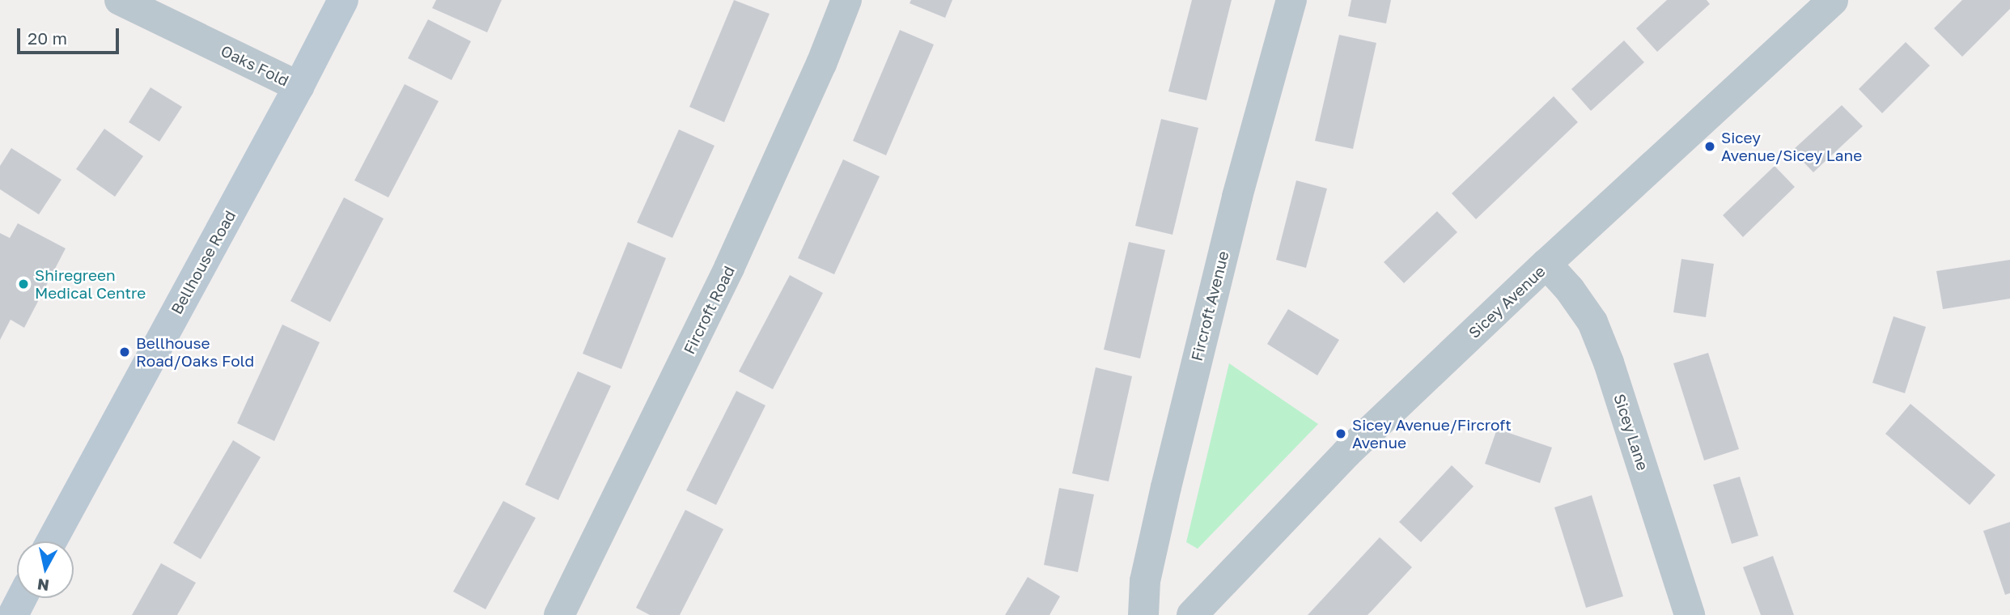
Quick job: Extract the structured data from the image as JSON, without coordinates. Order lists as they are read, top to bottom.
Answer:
{
  "streets": {
    "main road": ["Bellhouse Road"],
    "street": [
      "Oaks Fold",
      "Sicey Avenue",
      "Fircroft Avenue",
      "Fircroft Road",
      "Sicey Lane"
    ]
  },
  "crossings": [
    ["Oaks Fold", "Bellhouse Road"],
    ["Sicey Avenue", "Sicey Lane"]
  ],
  "places": [
    "Sicey Avenue/Sicey Lane",
    "Shiregreen Medical Centre",
    "Bellhouse Road/Oaks Fold",
    "Sicey Avenue/Fircroft Avenue"
  ],
  "scale_bar": "20 m",
  "north": "bottom"
}
